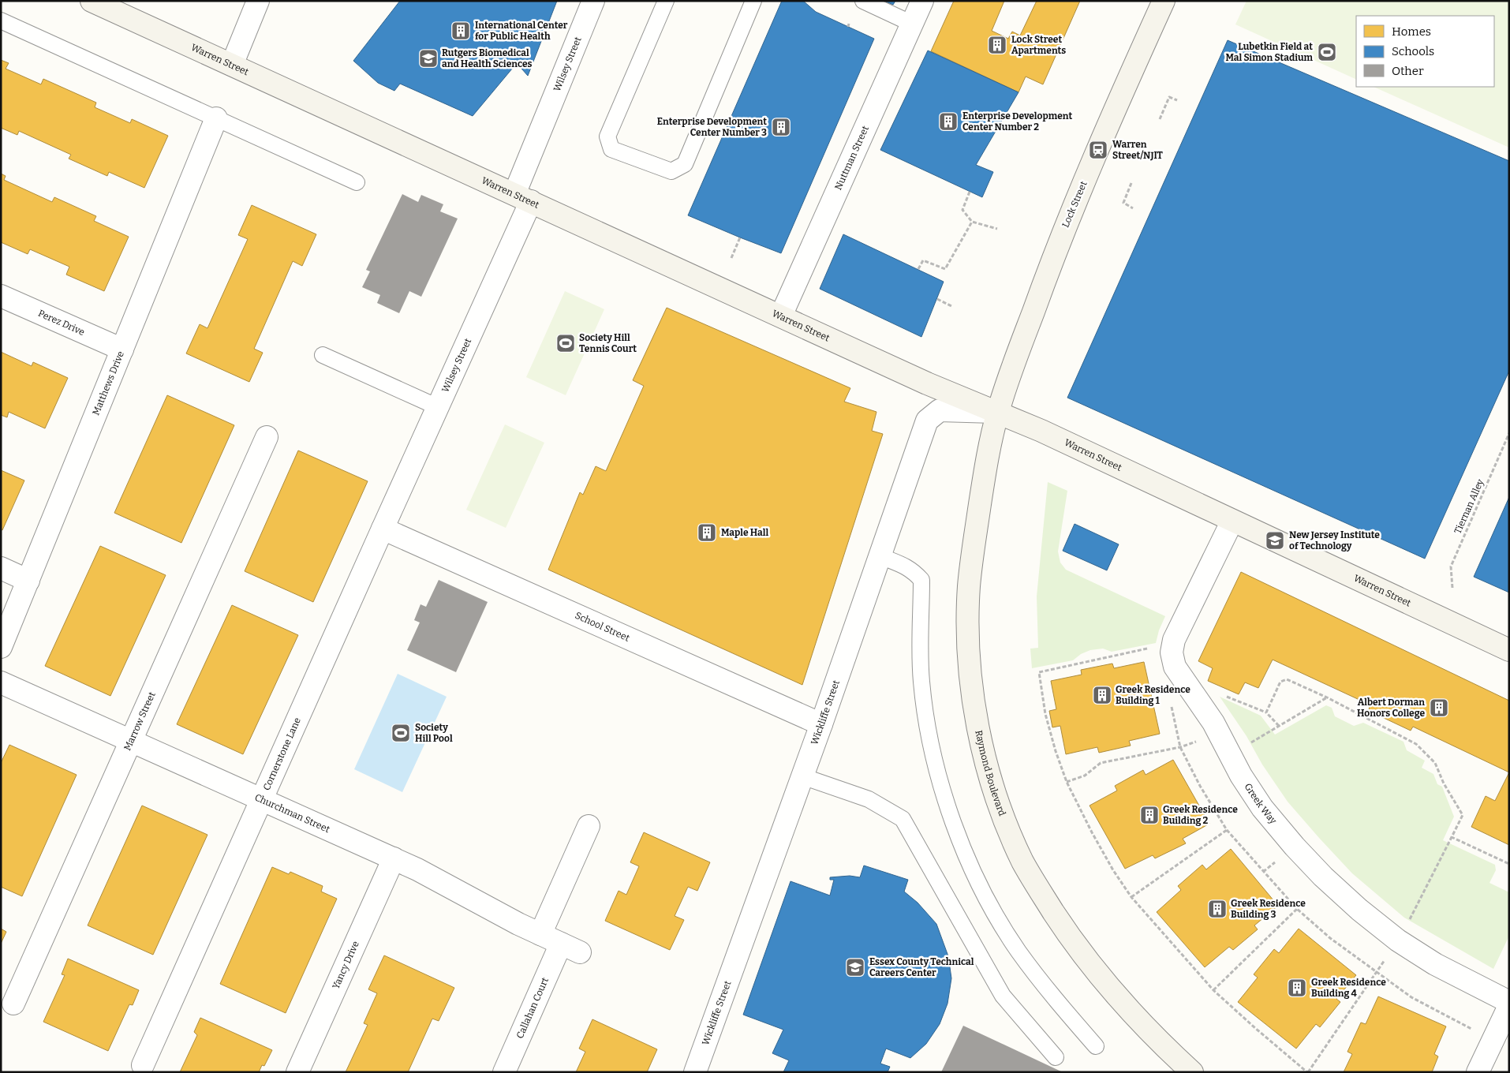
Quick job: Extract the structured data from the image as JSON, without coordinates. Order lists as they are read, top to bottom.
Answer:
{
  "streets": {
    "main road": ["Warren Street", "Lock Street", "Raymond Boulevard"],
    "street": [
      "Wilsey Street",
      "Nuttman Street",
      "Perez Drive",
      "Matthews Drive",
      "School Street",
      "Wickliffe Street",
      "Marrow Street",
      "Cornerstone Lane",
      "Greek Way",
      "Churchman Street",
      "Yancy Drive",
      "Callahan Court"
    ],
    "path": ["Tiernan Alley"]
  },
  "crossings": [
    ["Warren Street", "Wilsey Street"],
    ["Warren Street", "Nuttman Street"],
    ["Warren Street", "Lock Street"],
    ["Warren Street", "Wickliffe Street"],
    ["Warren Street", "Raymond Boulevard"],
    ["Warren Street", "Greek Way"],
    ["Wilsey Street", "School Street"],
    ["Wilsey Street", "Cornerstone Lane"],
    ["Lock Street", "Wickliffe Street"],
    ["Lock Street", "Raymond Boulevard"],
    ["Perez Drive", "Matthews Drive"],
    ["School Street", "Wickliffe Street"],
    ["School Street", "Cornerstone Lane"],
    ["Wickliffe Street", "Raymond Boulevard"],
    ["Marrow Street", "Churchman Street"],
    ["Cornerstone Lane", "Churchman Street"],
    ["Churchman Street", "Yancy Drive"],
    ["Churchman Street", "Callahan Court"]
  ],
  "places": {
    "building": [
      "International Center for Public Health",
      "Lock Street Apartments",
      "Enterprise Development Center Number 2",
      "Enterprise Development Center Number 3",
      "Maple Hall",
      "Greek Residence Building 1",
      "Albert Dorman Honors College",
      "Greek Residence Building 2",
      "Greek Residence Building 3",
      "Greek Residence Building 4"
    ],
    "sports": ["Lubetkin Field at Mal Simon Stadium", "Society Hill Tennis Court", "Society Hill Pool"],
    "school or university": ["Rutgers Biomedical and Health Sciences", "New Jersey Institute of Technology", "Essex County Technical Careers Center"],
    "station": ["Warren Street/NJIT"]
  },
  "legend": ["Homes", "Schools", "Other"]
}
